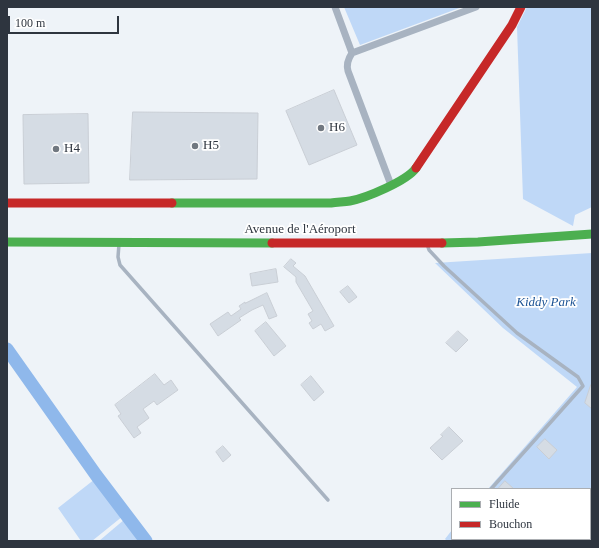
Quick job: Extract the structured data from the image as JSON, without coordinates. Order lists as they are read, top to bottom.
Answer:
{
  "streets": {
    "street": ["Avenue de l'Aéroport"]
  },
  "parks": ["Kiddy Park"],
  "places": ["H6", "H5", "H4"],
  "legend": ["Fluide", "Bouchon"],
  "scale_bar": "100 m"
}
